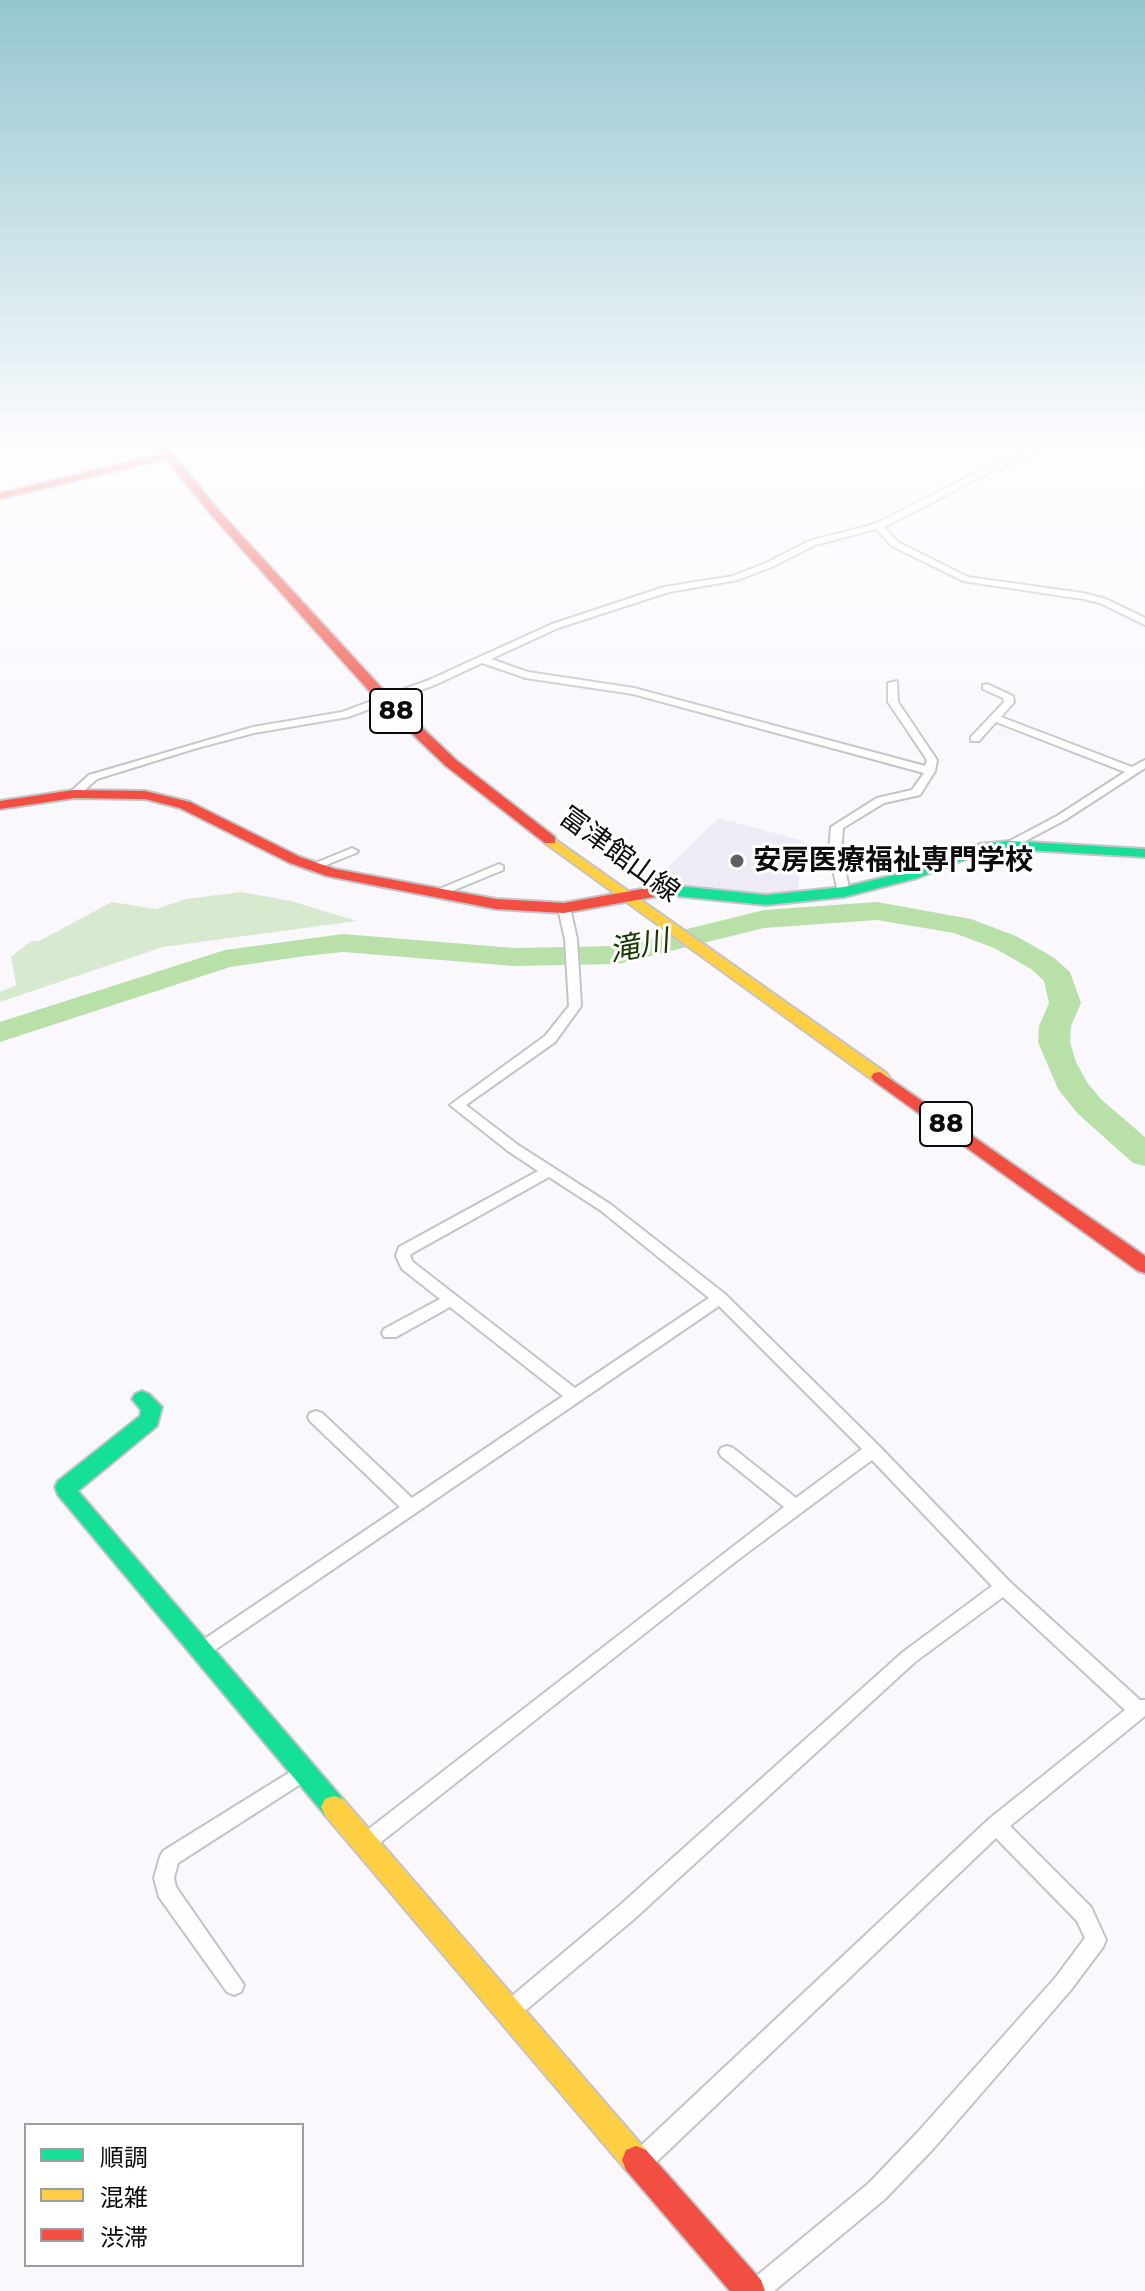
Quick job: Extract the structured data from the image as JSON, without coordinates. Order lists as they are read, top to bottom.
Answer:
{
  "streets": {
    "street": ["88", "富津館山線"]
  },
  "water": ["滝川"],
  "places": ["安房医療福祉専門学校"],
  "legend": ["順調", "混雑", "渋滞"]
}
